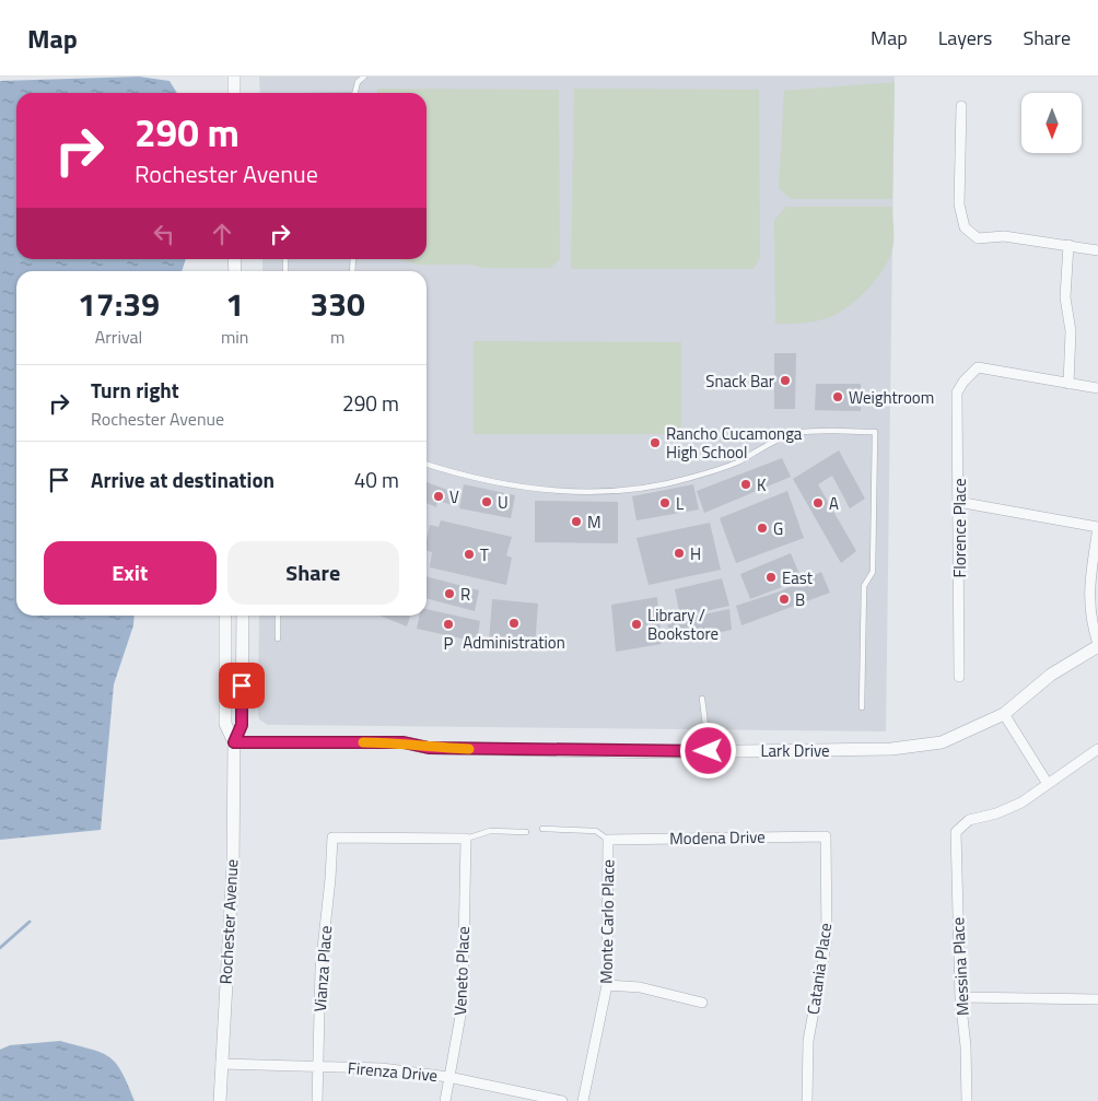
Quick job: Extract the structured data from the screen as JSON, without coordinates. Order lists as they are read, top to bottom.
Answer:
{
  "streets": {
    "street": [
      "Florence Place",
      "Lark Drive",
      "Modena Drive",
      "Rochester Avenue",
      "Monte Carlo Place",
      "Messina Place",
      "Vianza Place",
      "Catania Place",
      "Veneto Place",
      "Firenza Drive"
    ]
  },
  "crossings": [
    ["Lark Drive", "Rochester Avenue"],
    ["Modena Drive", "Monte Carlo Place"],
    ["Modena Drive", "Catania Place"],
    ["Rochester Avenue", "Firenza Drive"],
    ["Vianza Place", "Veneto Place"],
    ["Vianza Place", "Firenza Drive"],
    ["Veneto Place", "Firenza Drive"]
  ],
  "places": [
    "Snack Bar",
    "Weightroom",
    "Rancho Cucamonga High School",
    "K",
    "V",
    "U",
    "L",
    "A",
    "M",
    "G",
    "H",
    "T",
    "East",
    "R",
    "B",
    "Administration",
    "P",
    "Library / Bookstore"
  ],
  "north": "bottom",
  "page": {
    "header": "Map",
    "nav": ["Map", "Layers", "Share"],
    "turn": ["290 m", "Rochester Avenue"],
    "eta": [
      "17:39",
      "Arrival",
      "1",
      "min",
      "330",
      "m"
    ],
    "list": [
      {
        "name": "Turn right",
        "note": "Rochester Avenue",
        "value": "290 m"
      },
      {
        "name": "Arrive at destination",
        "value": "40 m"
      }
    ],
    "buttons": ["Exit", "Share"]
  }
}
